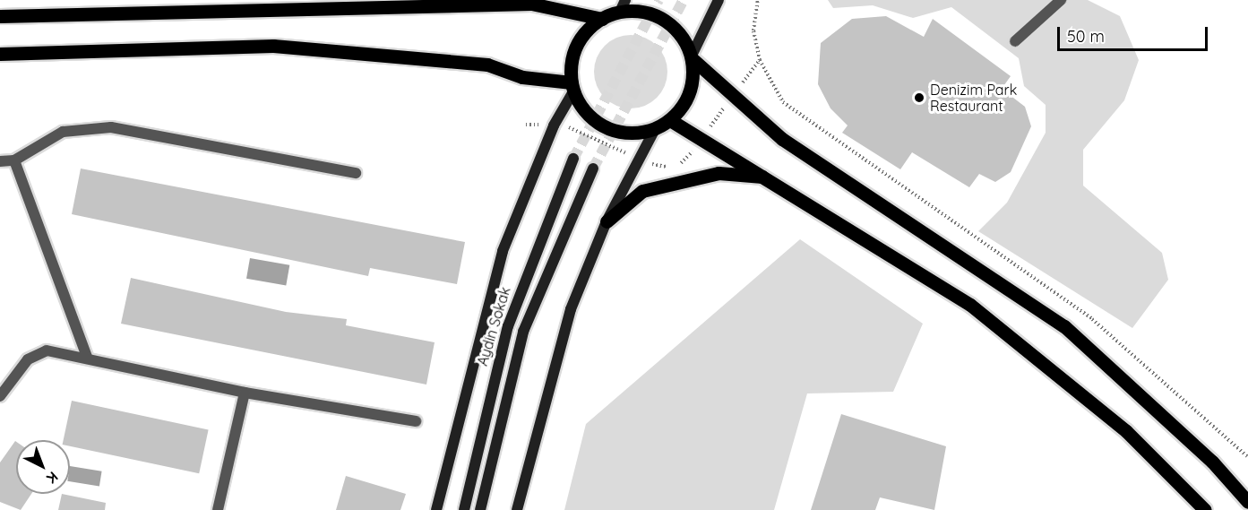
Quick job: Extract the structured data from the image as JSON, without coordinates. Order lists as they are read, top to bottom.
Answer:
{
  "streets": {
    "main road": ["Aydin Sokak"]
  },
  "places": ["Denizim Park Restaurant"],
  "scale_bar": "50 m",
  "north": "bottom right"
}
